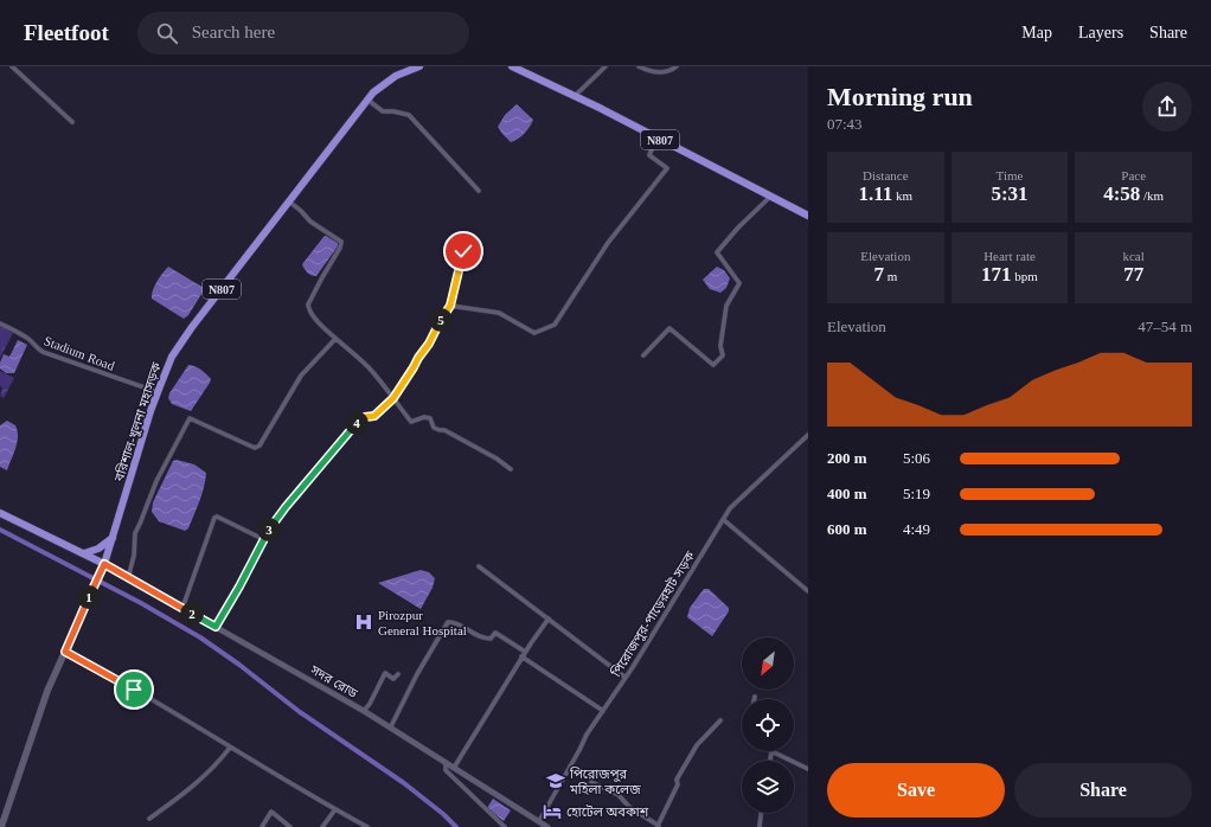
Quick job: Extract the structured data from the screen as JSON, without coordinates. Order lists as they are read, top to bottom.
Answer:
{
  "streets": {
    "highway": ["N807", "বরিশাল-খুলনা মহাসড়ক"],
    "street": ["Stadium Road", "পিরোজপুর-পাড়েরহাট সড়ক", "সদর রোড"]
  },
  "crossings": [
    ["Stadium Road", "বরিশাল-খুলনা মহাসড়ক"],
    ["বরিশাল-খুলনা মহাসড়ক", "সদর রোড"],
    ["পিরোজপুর-পাড়েরহাট সড়ক", "সদর রোড"]
  ],
  "places": {
    "hospital": ["Pirozpur General Hospital"],
    "school or university": ["পিরোজপুর মহিলা কলেজ"],
    "hotel": ["হোটেল অবকাশ"]
  },
  "north": "bottom left",
  "page": {
    "header": "Fleetfoot",
    "search": "Search here",
    "nav": ["Map", "Layers", "Share"],
    "heading": ["Morning run", "07:43"],
    "stats": [
      ["Distance", "1.11 km"],
      ["Time", "5:31"],
      ["Pace", "4:58 /km"],
      ["Elevation", "7 m"],
      ["Heart rate", "171 bpm"],
      ["kcal", "77"]
    ],
    "pins": [
      "5",
      "4",
      "3",
      "1",
      "2"
    ],
    "chart": ["Elevation", "47–54 m"],
    "list": [
      {
        "name": "200 m",
        "note": "5:06"
      },
      {
        "name": "400 m",
        "note": "5:19"
      },
      {
        "name": "600 m",
        "note": "4:49"
      }
    ],
    "buttons": ["Save", "Share"]
  }
}
